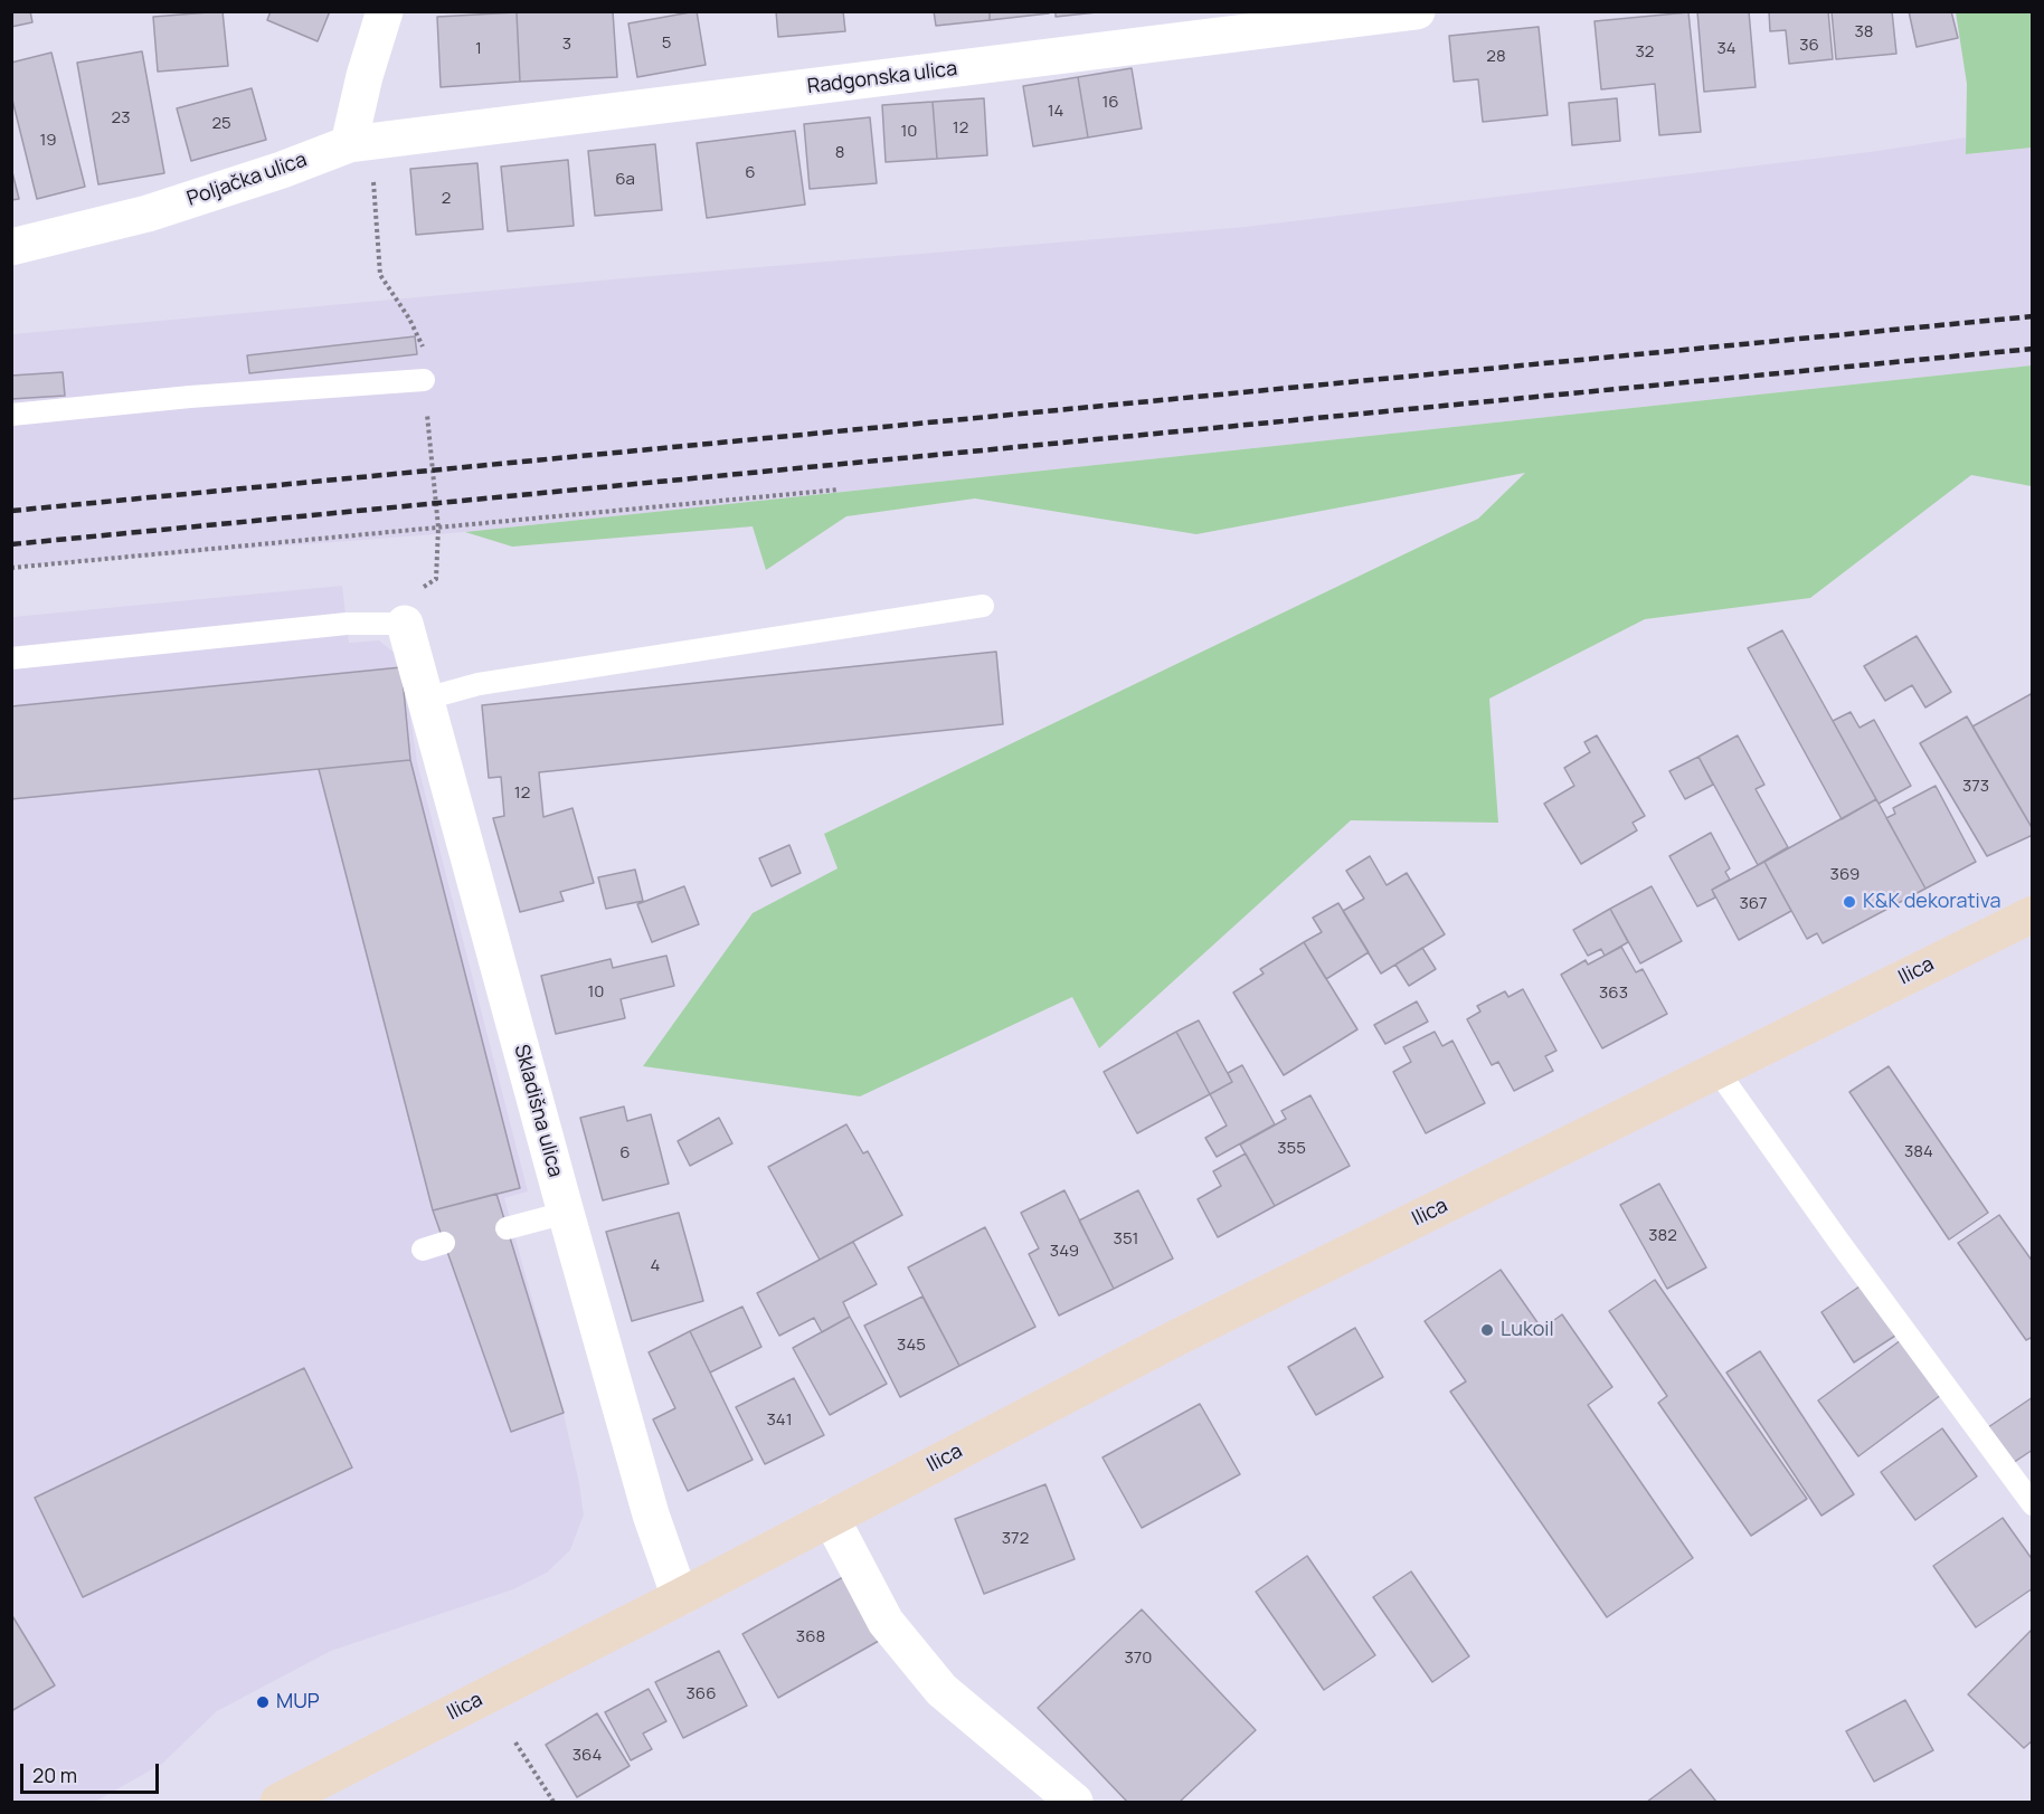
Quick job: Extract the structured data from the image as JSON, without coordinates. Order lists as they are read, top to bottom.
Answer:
{
  "streets": {
    "main road": ["Ilica"],
    "street": ["Radgonska ulica", "Poljačka ulica", "Skladišna ulica"]
  },
  "crossings": [
    ["Radgonska ulica", "Poljačka ulica"],
    ["Ilica", "Skladišna ulica"]
  ],
  "places": ["K&K dekorativa", "Lukoil", "MUP"],
  "house_numbers": [
    "38",
    "5",
    "3",
    "36",
    "1",
    "34",
    "32",
    "28",
    "16",
    "14",
    "23",
    "25",
    "12",
    "10",
    "19",
    "8",
    "6",
    "6a",
    "2",
    "373",
    "12",
    "369",
    "367",
    "10",
    "363",
    "355",
    "384",
    "6",
    "382",
    "351",
    "349",
    "4",
    "345",
    "341",
    "372",
    "368",
    "370",
    "366",
    "364"
  ],
  "scale_bar": "20 m"
}
